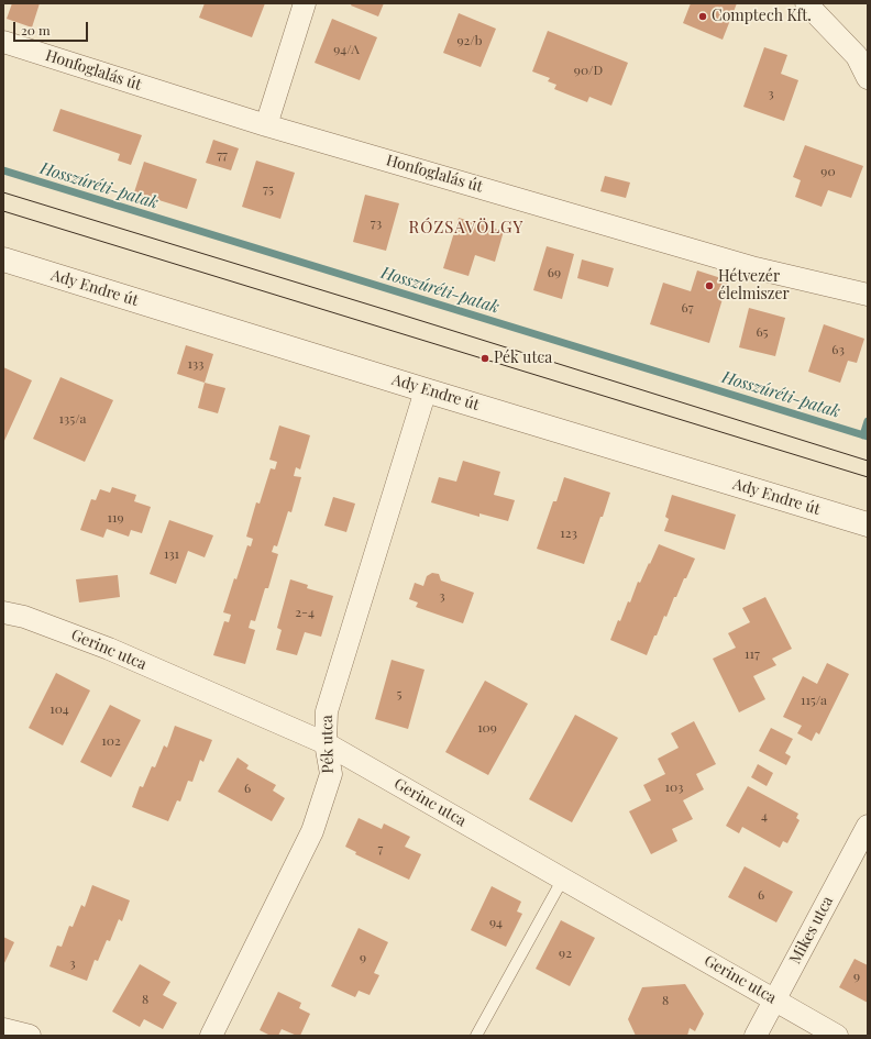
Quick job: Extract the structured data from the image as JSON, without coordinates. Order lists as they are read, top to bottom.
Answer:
{
  "streets": {
    "street": [
      "Honfoglalás út",
      "Ady Endre út",
      "Gerinc utca",
      "Pék utca",
      "Mikes utca"
    ]
  },
  "crossings": [
    ["Ady Endre út", "Pék utca"],
    ["Gerinc utca", "Pék utca"],
    ["Gerinc utca", "Mikes utca"]
  ],
  "districts": ["RÓZSAVÖLGY"],
  "water": ["Hosszúréti-patak"],
  "places": ["Comptech Kft.", "Hétvezér élelmiszer", "Pék utca"],
  "house_numbers": [
    "92/b",
    "94/A",
    "90/D",
    "3",
    "77",
    "90",
    "75",
    "73",
    "69",
    "67",
    "65",
    "63",
    "133",
    "135/a",
    "119",
    "123",
    "131",
    "3",
    "2-4",
    "117",
    "5",
    "115/a",
    "104",
    "109",
    "102",
    "103",
    "6",
    "4",
    "7",
    "6",
    "94",
    "92",
    "9",
    "3",
    "9",
    "8",
    "8"
  ],
  "scale_bar": "20 m"
}
